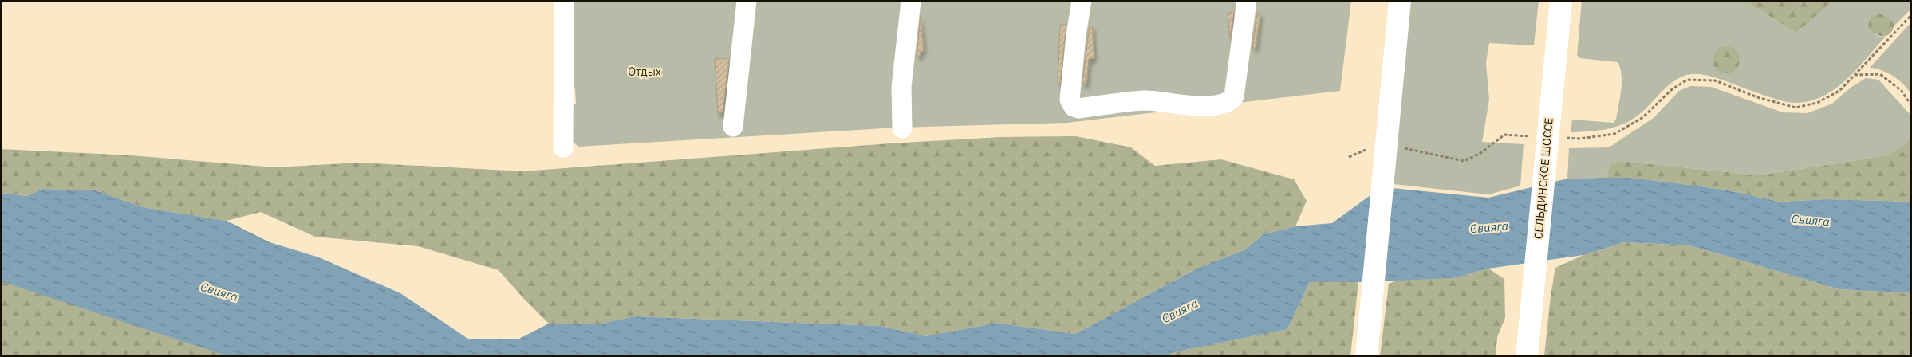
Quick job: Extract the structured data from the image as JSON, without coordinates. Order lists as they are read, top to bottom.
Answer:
{
  "streets": {
    "main road": ["СЕЛЬДИНСКОЕ ШОССЕ"]
  },
  "water": ["Свияга"],
  "parks": ["Отдых"]
}
